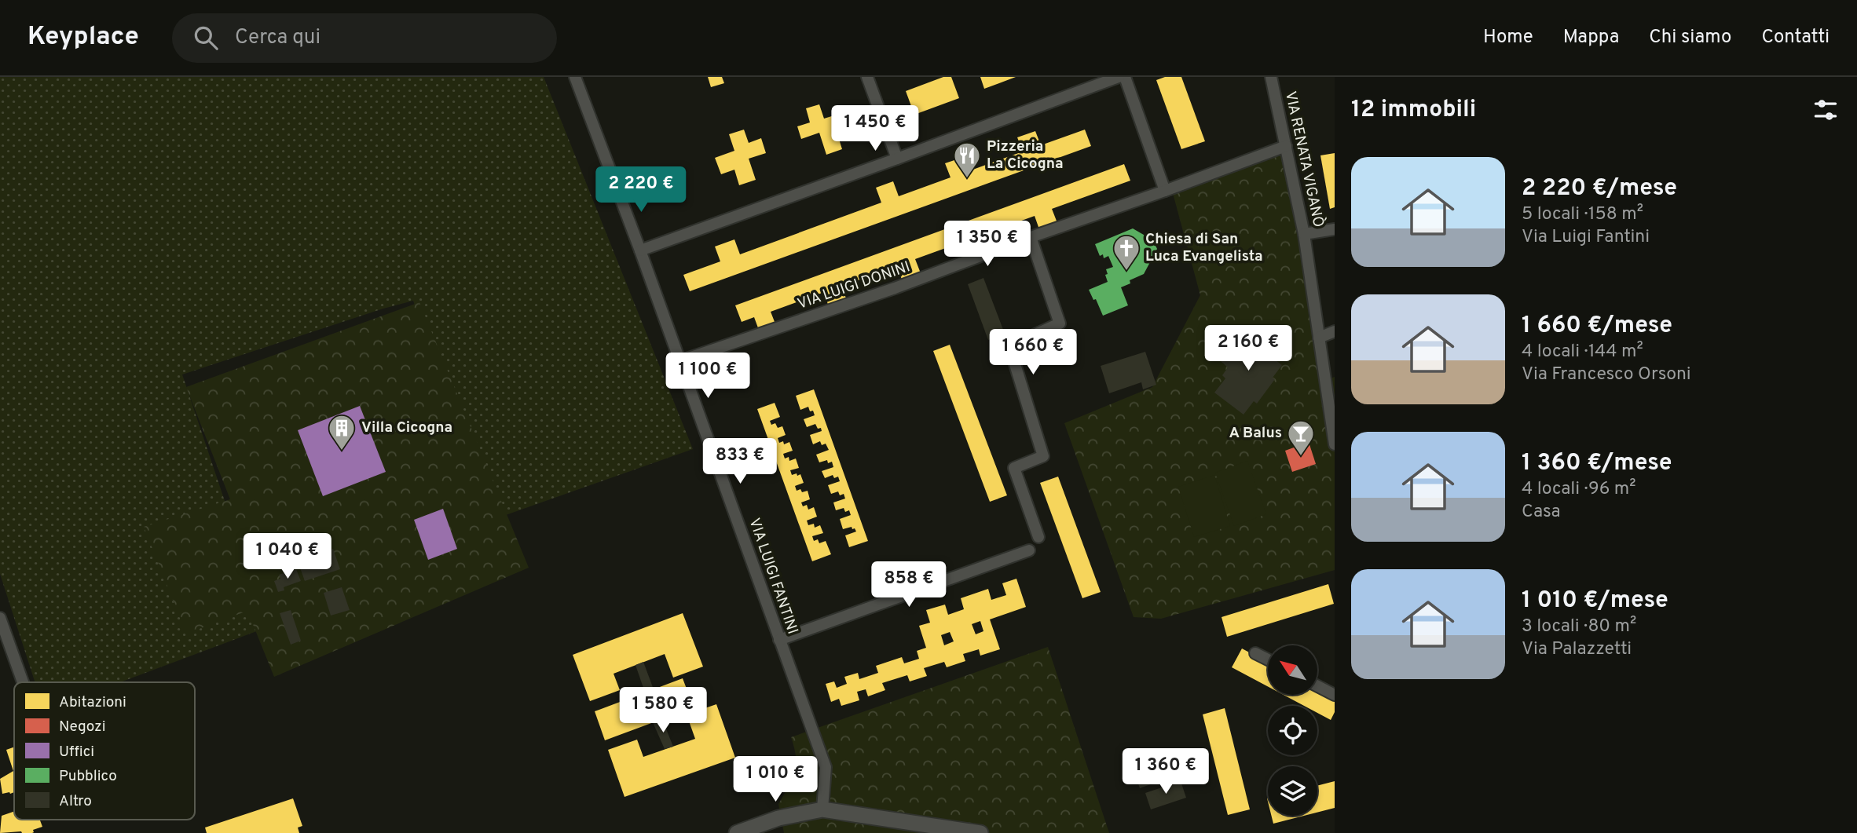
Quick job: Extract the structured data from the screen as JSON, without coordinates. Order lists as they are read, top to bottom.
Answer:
{
  "streets": {
    "street": ["VIA RENATA VIGANÒ", "VIA LUIGI DONINI", "VIA LUIGI FANTINI"]
  },
  "crossings": [
    ["VIA RENATA VIGANÒ", "VIA LUIGI DONINI"],
    ["VIA LUIGI DONINI", "VIA LUIGI FANTINI"]
  ],
  "places": {
    "restaurant": ["Pizzeria La Cicogna"],
    "church": ["Chiesa di San Luca Evangelista"],
    "building": ["Villa Cicogna"],
    "bar": ["A Balus"]
  },
  "legend": [
    "Abitazioni",
    "Negozi",
    "Uffici",
    "Pubblico",
    "Altro"
  ],
  "north": "top left",
  "page": {
    "header": "Keyplace",
    "search": "Cerca qui",
    "nav": [
      "Home",
      "Mappa",
      "Chi siamo",
      "Contatti"
    ],
    "heading": "12 immobili",
    "price": [
      "1 450 €",
      "2 220 €",
      "1 350 €",
      "2 160 €",
      "1 660 €",
      "1 100 €",
      "833 €",
      "1 040 €",
      "858 €",
      "1 580 €",
      "1 360 €",
      "1 010 €"
    ],
    "list": [
      {
        "name": "2 220 €/mese",
        "note": "5 locali · 158 m² · Via Luigi Fantini"
      },
      {
        "name": "1 660 €/mese",
        "note": "4 locali · 144 m² · Via Francesco Orsoni"
      },
      {
        "name": "1 360 €/mese",
        "note": "4 locali · 96 m² · Casa"
      },
      {
        "name": "1 010 €/mese",
        "note": "3 locali · 80 m² · Via Palazzetti"
      }
    ]
  }
}
